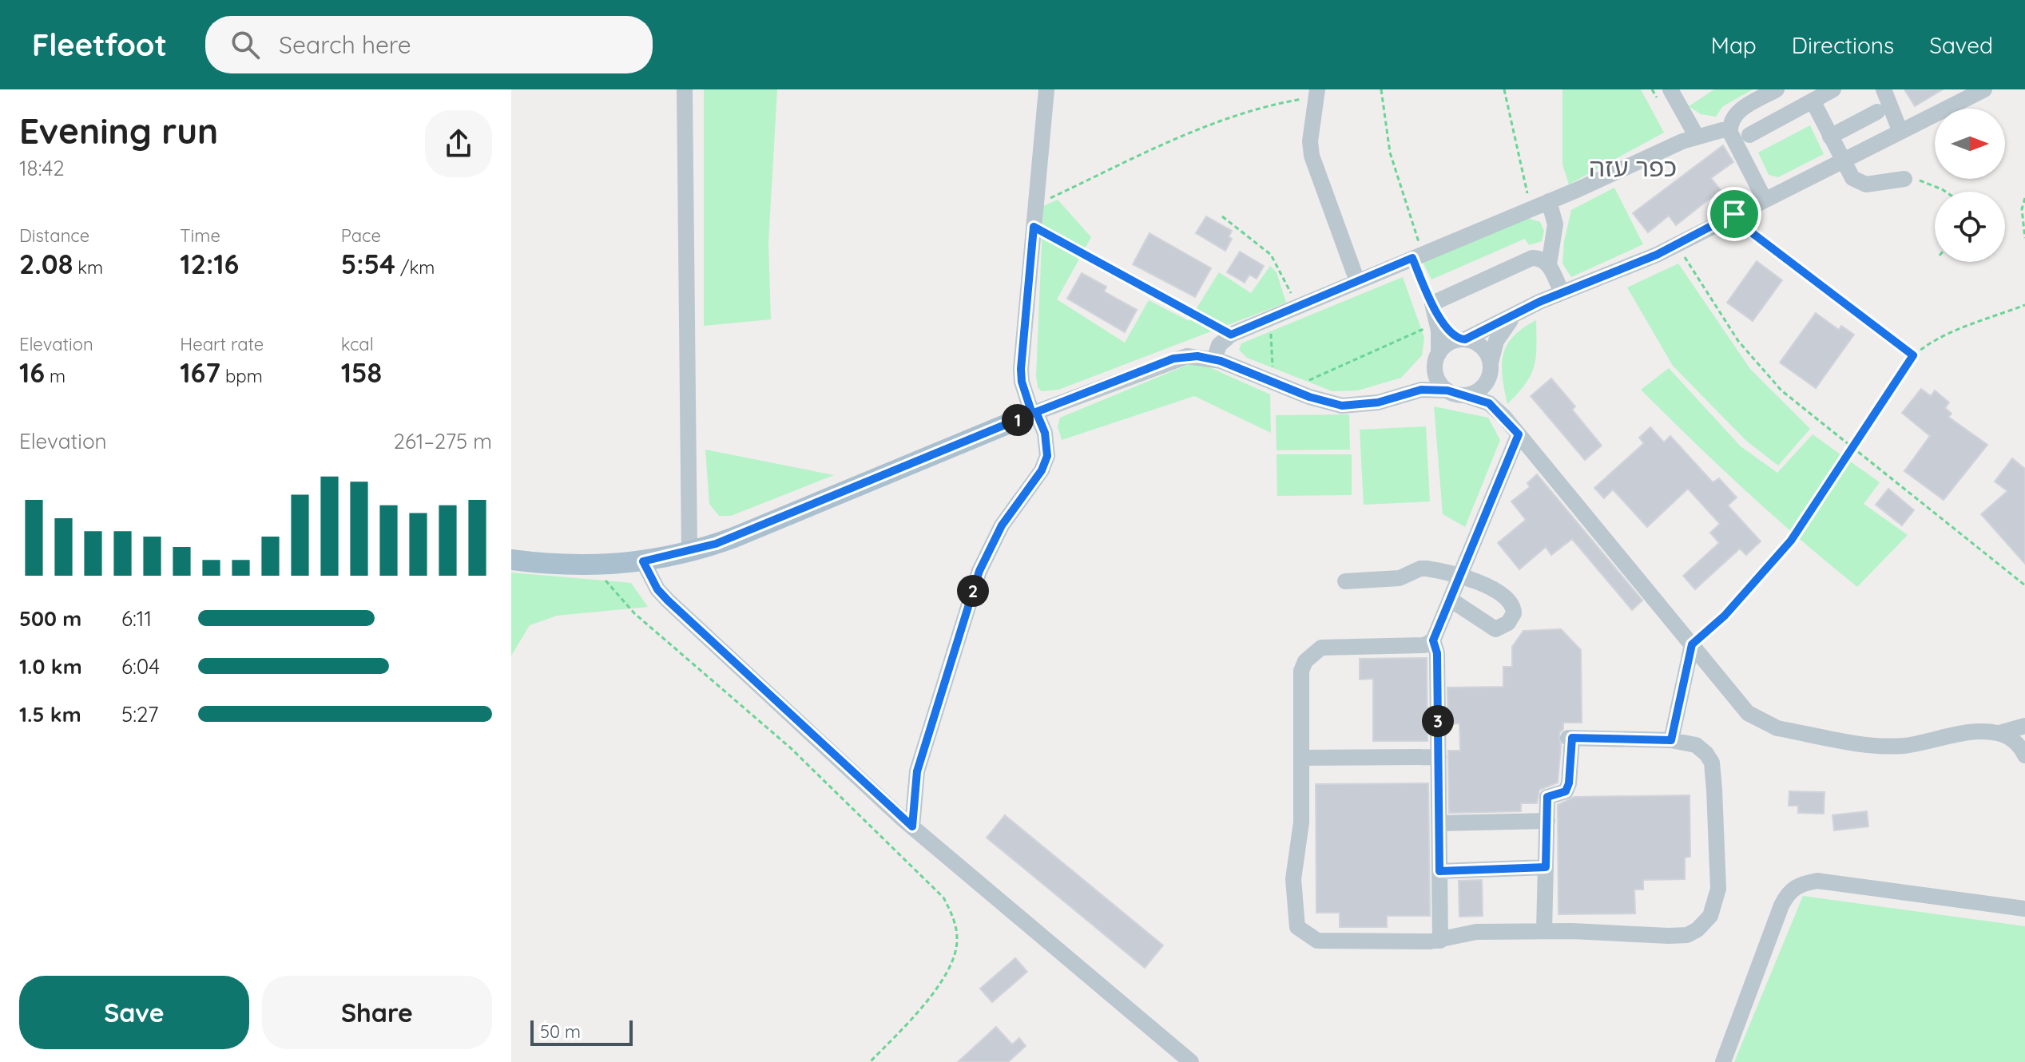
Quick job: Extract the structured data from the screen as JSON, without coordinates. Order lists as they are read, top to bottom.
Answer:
{
  "districts": ["כפר עזה"],
  "scale_bar": "50 m",
  "north": "right",
  "page": {
    "header": "Fleetfoot",
    "search": "Search here",
    "nav": ["Map", "Directions", "Saved"],
    "heading": ["Evening run", "18:42"],
    "stats": [
      ["Distance", "2.08 km"],
      ["Time", "12:16"],
      ["Pace", "5:54 /km"],
      ["Elevation", "16 m"],
      ["Heart rate", "167 bpm"],
      ["kcal", "158"]
    ],
    "pins": ["1", "2", "3"],
    "chart": ["Elevation", "261–275 m"],
    "list": [
      {
        "name": "500 m",
        "note": "6:11"
      },
      {
        "name": "1.0 km",
        "note": "6:04"
      },
      {
        "name": "1.5 km",
        "note": "5:27"
      }
    ],
    "buttons": ["Save", "Share"],
    "scale": "50 m"
  }
}
